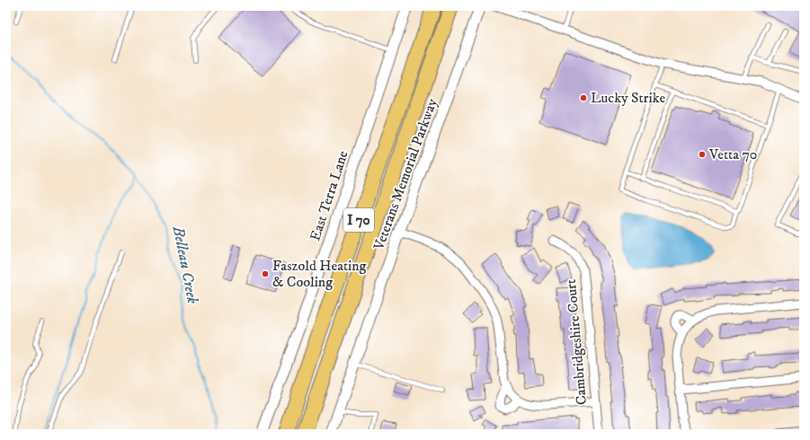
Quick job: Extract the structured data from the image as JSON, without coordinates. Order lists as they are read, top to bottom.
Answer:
{
  "streets": {
    "highway": ["I 70"],
    "street": ["Veterans Memorial Parkway", "East Terra Lane", "Cambridgeshire Court"]
  },
  "water": ["Belleau Creek"],
  "places": ["Lucky Strike", "Vetta 70", "Faszold Heating & Cooling"]
}
